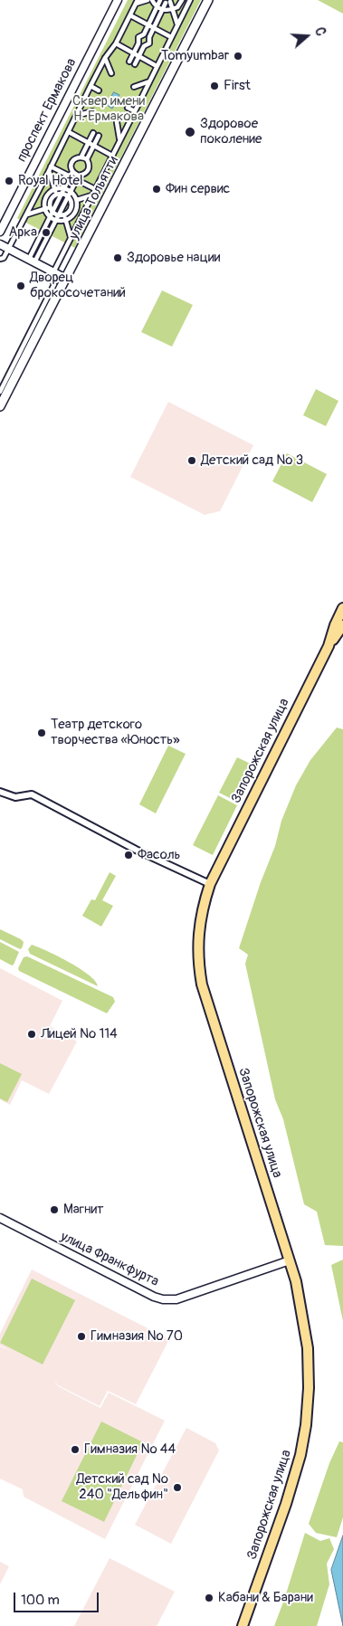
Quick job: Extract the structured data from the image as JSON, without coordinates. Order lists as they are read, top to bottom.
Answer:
{
  "streets": {
    "main road": ["улица Тольятти", "Запорожская улица"],
    "street": ["проспект Ермакова", "улица Франкфурта"]
  },
  "crossings": [
    ["Запорожская улица", "улица Франкфурта"]
  ],
  "parks": ["Сквер имени Н. Ермакова"],
  "places": [
    "Tomyumbar",
    "First",
    "Здоровое поколение",
    "Royal Hotel",
    "Фин сервис",
    "Арка",
    "Здоровье нации",
    "Дворец брокосочетаний",
    "Детский сад № 3",
    "Театр детского творчества «Юность»",
    "Фасоль",
    "Лицей № 114",
    "Магнит",
    "Гимназия № 70",
    "Гимназия № 44",
    "Детский сад № 240 \"Дельфин\"",
    "Кабани & Барани"
  ],
  "scale_bar": "100 m",
  "north": "right"
}
